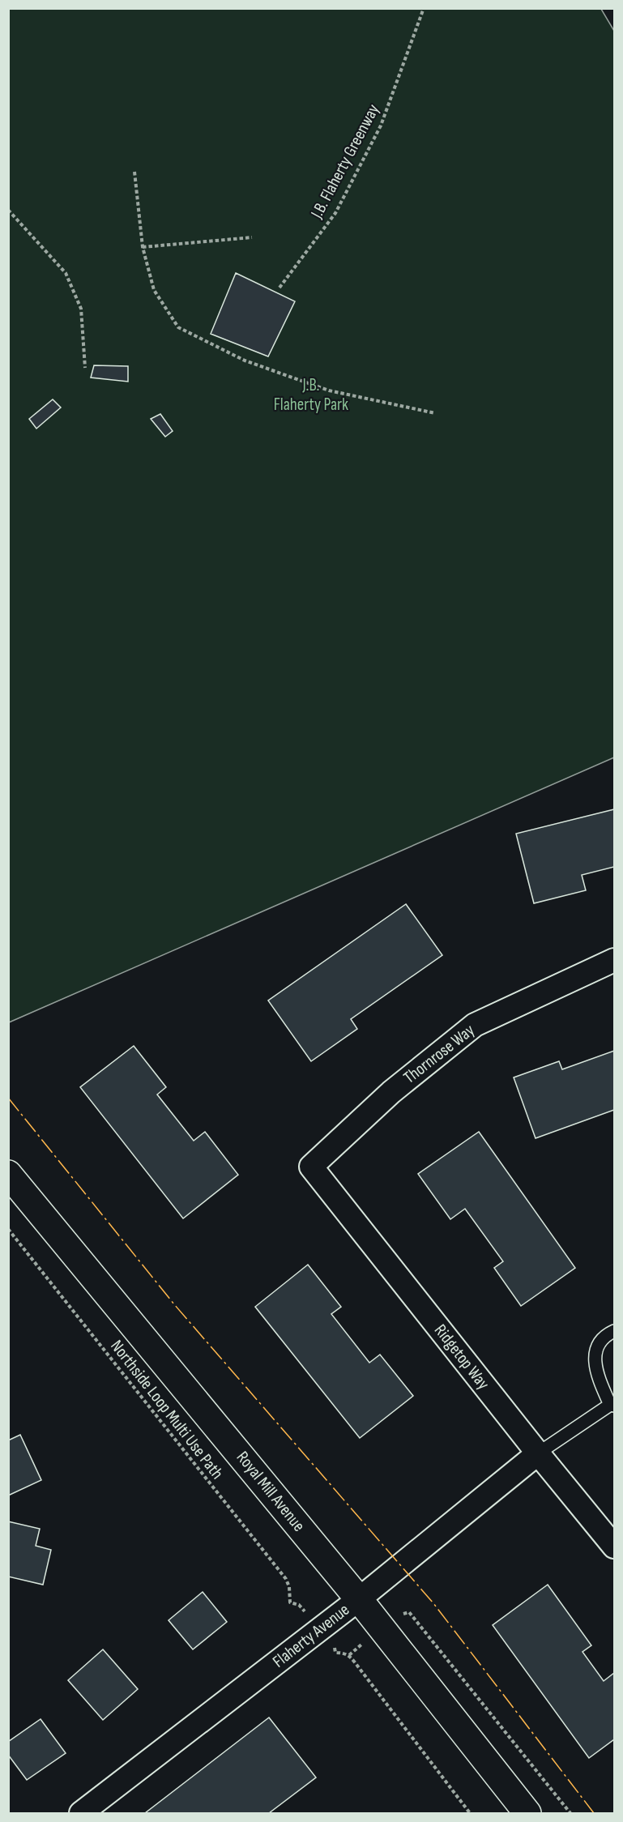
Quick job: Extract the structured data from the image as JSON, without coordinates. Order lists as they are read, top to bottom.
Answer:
{
  "streets": {
    "main road": ["Royal Mill Avenue"],
    "street": ["Thornrose Way", "Ridgetop Way", "Flaherty Avenue"],
    "path": ["J.B. Flaherty Greenway", "Northside Loop Multi Use Path"]
  },
  "crossings": [
    ["Thornrose Way", "Ridgetop Way"],
    ["Ridgetop Way", "Flaherty Avenue"],
    ["Royal Mill Avenue", "Flaherty Avenue"]
  ],
  "parks": ["J.B. Flaherty Park"]
}
